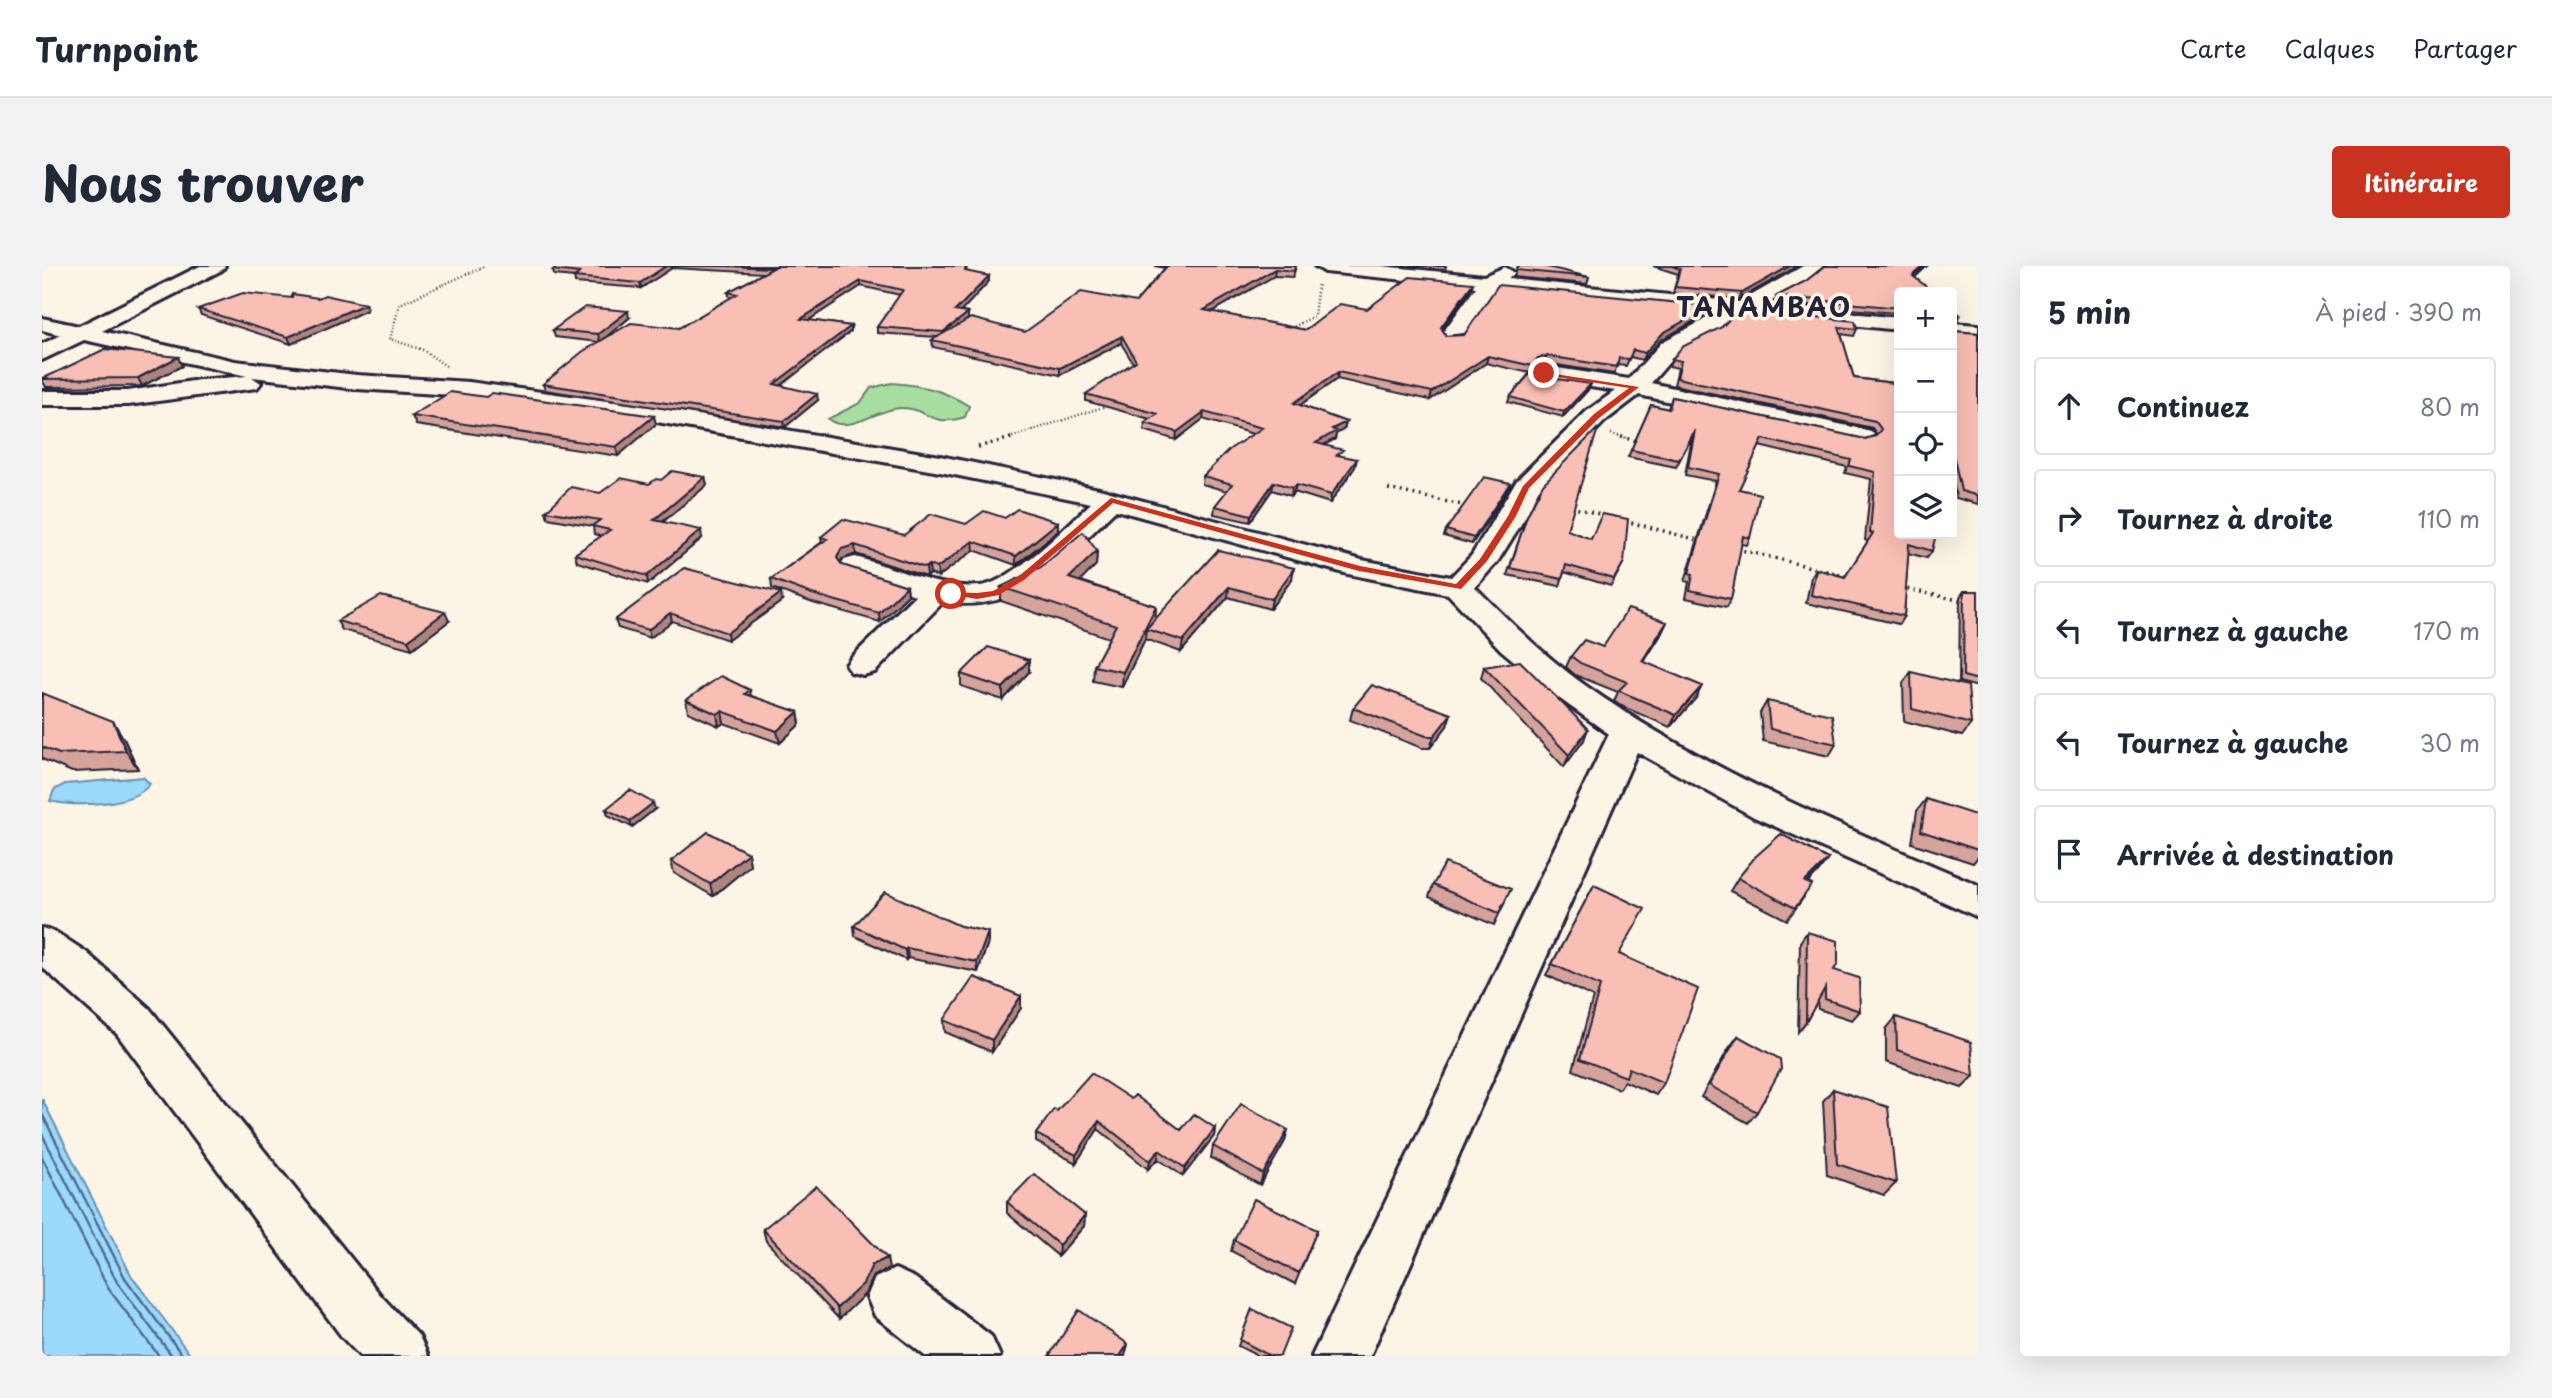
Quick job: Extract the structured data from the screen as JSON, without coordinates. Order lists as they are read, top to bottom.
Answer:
{
  "districts": ["TANAMBAO"],
  "page": {
    "header": "Turnpoint",
    "nav": ["Carte", "Calques", "Partager"],
    "title": "Nous trouver",
    "buttons": "Itinéraire",
    "heading": ["5 min", "À pied · 390 m"],
    "map_buttons": ["+", "−"],
    "list": [
      ["Continuez", "80 m"],
      ["Tournez à droite", "110 m"],
      ["Tournez à gauche", "170 m"],
      ["Tournez à gauche", "30 m"],
      "Arrivée à destination"
    ]
  }
}
